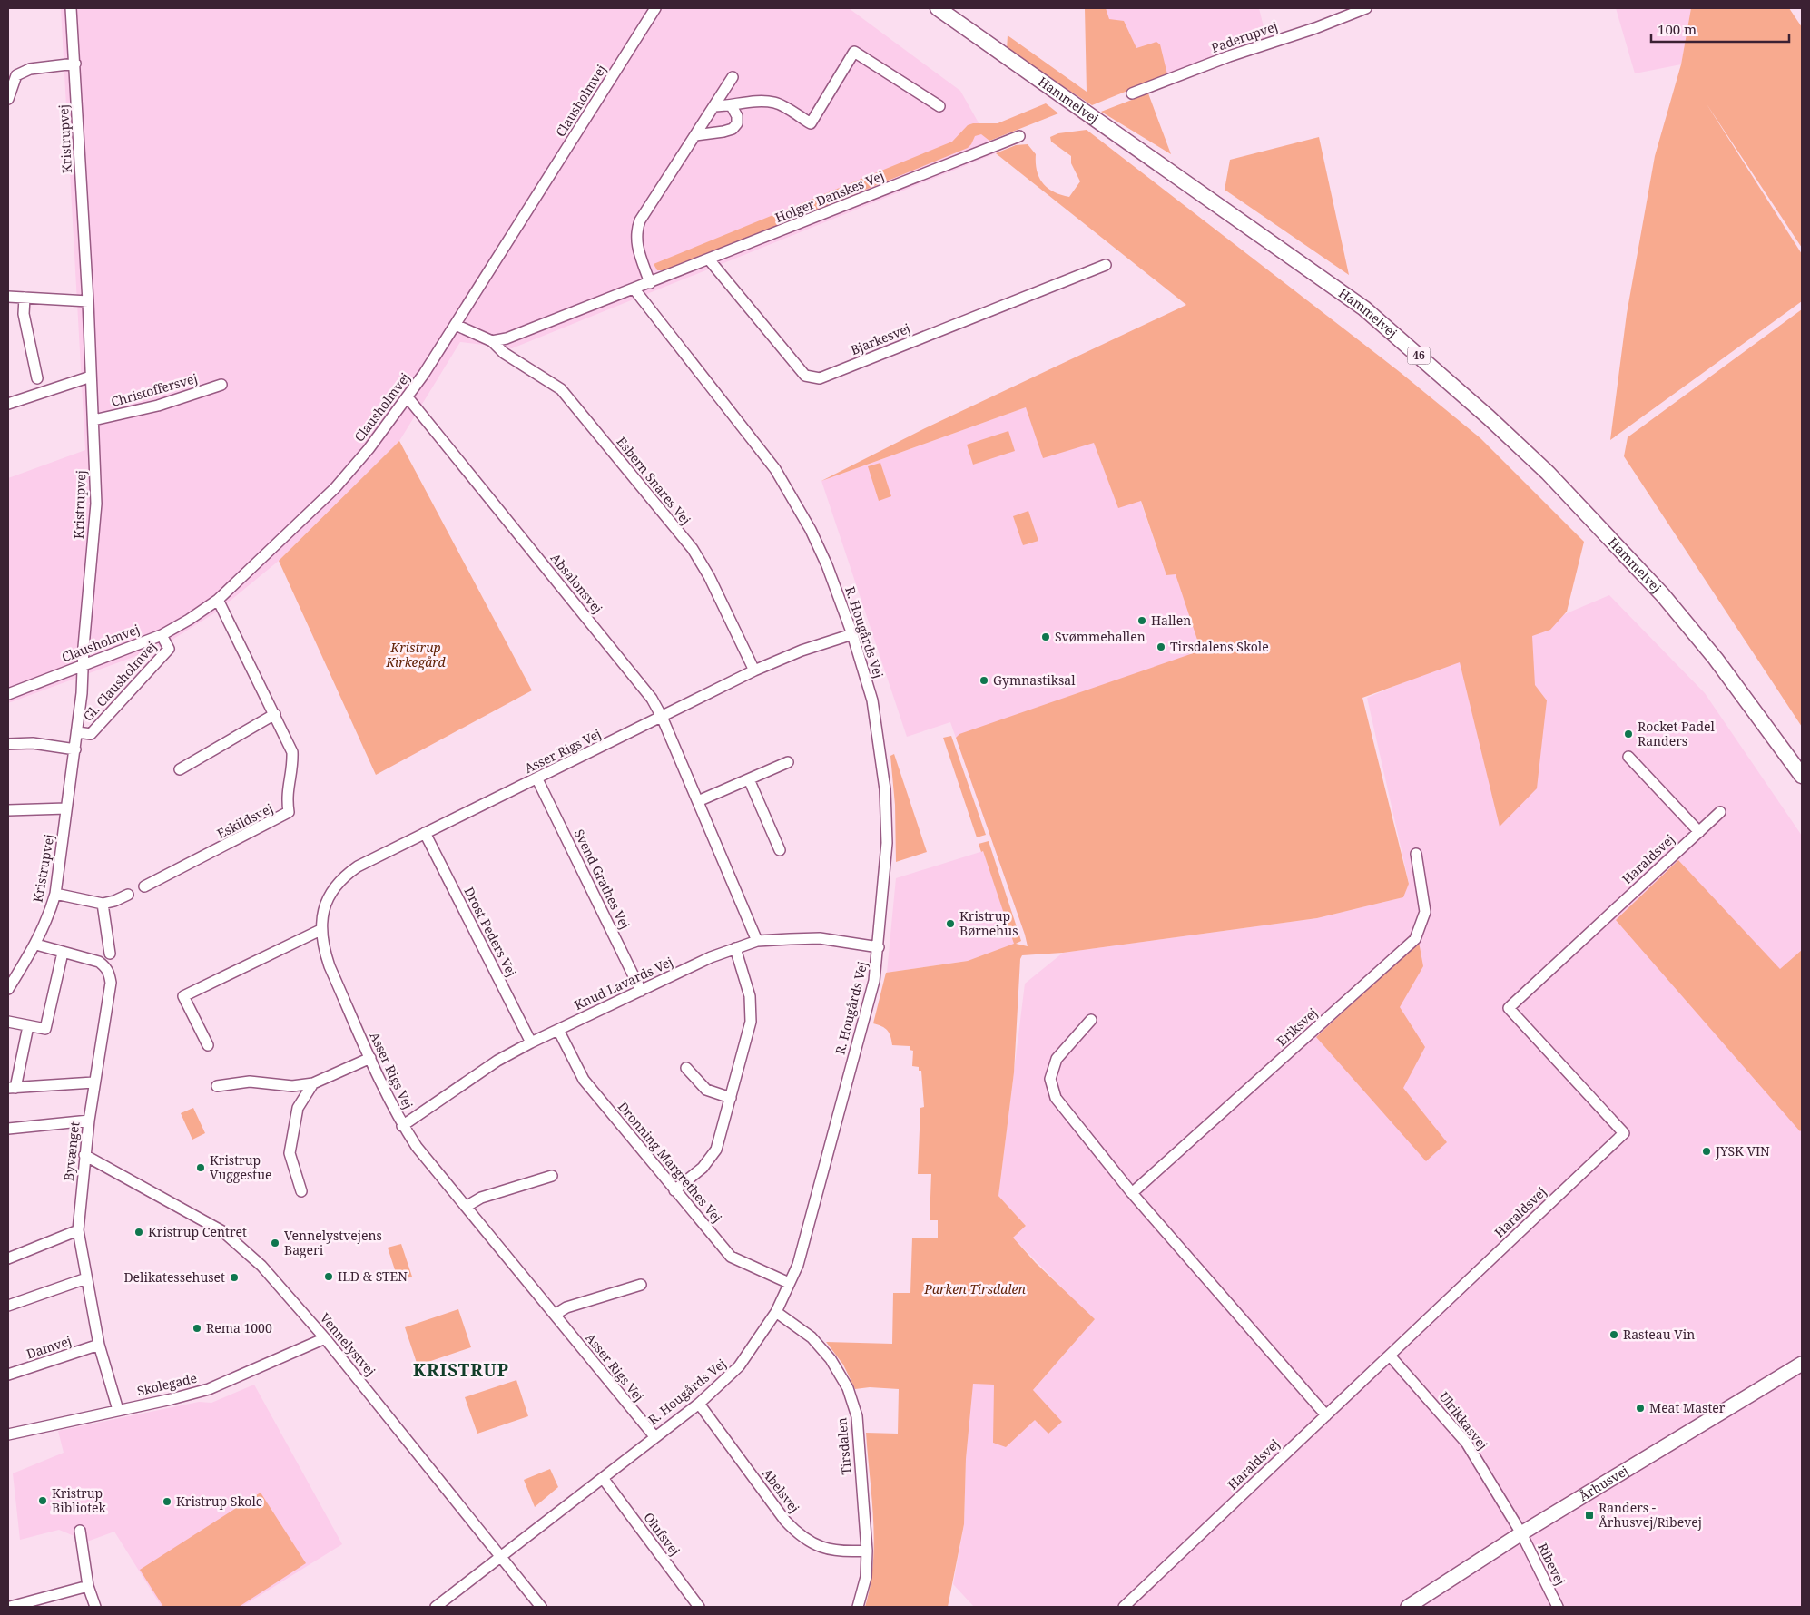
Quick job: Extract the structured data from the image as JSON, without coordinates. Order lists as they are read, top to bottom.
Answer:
{
  "streets": {
    "highway": ["Hammelvej", "46"],
    "main road": ["Århusvej"],
    "street": [
      "Paderupvej",
      "Clausholmvej",
      "Kristrupvej",
      "Holger Danskes Vej",
      "Bjarkesvej",
      "Christoffersvej",
      "Esbern Snares Vej",
      "Absalonsvej",
      "R. Hougårds Vej",
      "Gl. Clausholmvej",
      "Asser Rigs Vej",
      "Eskildsvej",
      "Haraldsvej",
      "Svend Grathes Vej",
      "Drost Peders Vej",
      "Knud Lavards Vej",
      "Eriksvej",
      "Byvænget",
      "Dronning Margrethes Vej",
      "Vennelystvej",
      "Damvej",
      "Skolegade",
      "Ulrikkasvej",
      "Tirsdalen",
      "Abelsvej",
      "Olufsvej",
      "Ribevej"
    ]
  },
  "crossings": [
    ["Clausholmvej", "Kristrupvej"],
    ["Clausholmvej", "Absalonsvej"],
    ["Clausholmvej", "Gl. Clausholmvej"],
    ["Clausholmvej", "Eskildsvej"],
    ["Kristrupvej", "Christoffersvej"],
    ["Kristrupvej", "Gl. Clausholmvej"],
    ["Kristrupvej", "Byvænget"],
    ["Holger Danskes Vej", "Bjarkesvej"],
    ["Holger Danskes Vej", "Esbern Snares Vej"],
    ["Holger Danskes Vej", "R. Hougårds Vej"],
    ["Esbern Snares Vej", "Asser Rigs Vej"],
    ["Absalonsvej", "Asser Rigs Vej"],
    ["Absalonsvej", "Knud Lavards Vej"],
    ["R. Hougårds Vej", "Asser Rigs Vej"],
    ["R. Hougårds Vej", "Knud Lavards Vej"],
    ["R. Hougårds Vej", "Dronning Margrethes Vej"],
    ["R. Hougårds Vej", "Vennelystvej"],
    ["R. Hougårds Vej", "Tirsdalen"],
    ["R. Hougårds Vej", "Abelsvej"],
    ["R. Hougårds Vej", "Olufsvej"],
    ["Asser Rigs Vej", "Svend Grathes Vej"],
    ["Asser Rigs Vej", "Drost Peders Vej"],
    ["Asser Rigs Vej", "Knud Lavards Vej"],
    ["Haraldsvej", "Ulrikkasvej"],
    ["Svend Grathes Vej", "Knud Lavards Vej"],
    ["Drost Peders Vej", "Knud Lavards Vej"],
    ["Knud Lavards Vej", "Dronning Margrethes Vej"],
    ["Byvænget", "Vennelystvej"],
    ["Byvænget", "Damvej"],
    ["Byvænget", "Skolegade"],
    ["Vennelystvej", "Skolegade"],
    ["Ulrikkasvej", "Århusvej"],
    ["Ulrikkasvej", "Ribevej"],
    ["Tirsdalen", "Abelsvej"],
    ["Århusvej", "Ribevej"]
  ],
  "districts": ["KRISTRUP"],
  "parks": ["Kristrup Kirkegård", "Parken Tirsdalen"],
  "places": {
    "other": [
      "Hallen",
      "Svømmehallen",
      "Tirsdalens Skole",
      "Gymnastiksal",
      "Rocket Padel Randers",
      "Kristrup Børnehus",
      "JYSK VIN",
      "Kristrup Vuggestue",
      "Kristrup Centret",
      "Vennelystvejens Bageri",
      "ILD & STEN",
      "Delikatessehuset",
      "Rema 1000",
      "Rasteau Vin",
      "Meat Master",
      "Kristrup Bibliotek",
      "Kristrup Skole"
    ],
    "transit": ["Randers - Århusvej/Ribevej"]
  },
  "scale_bar": "100 m"
}
